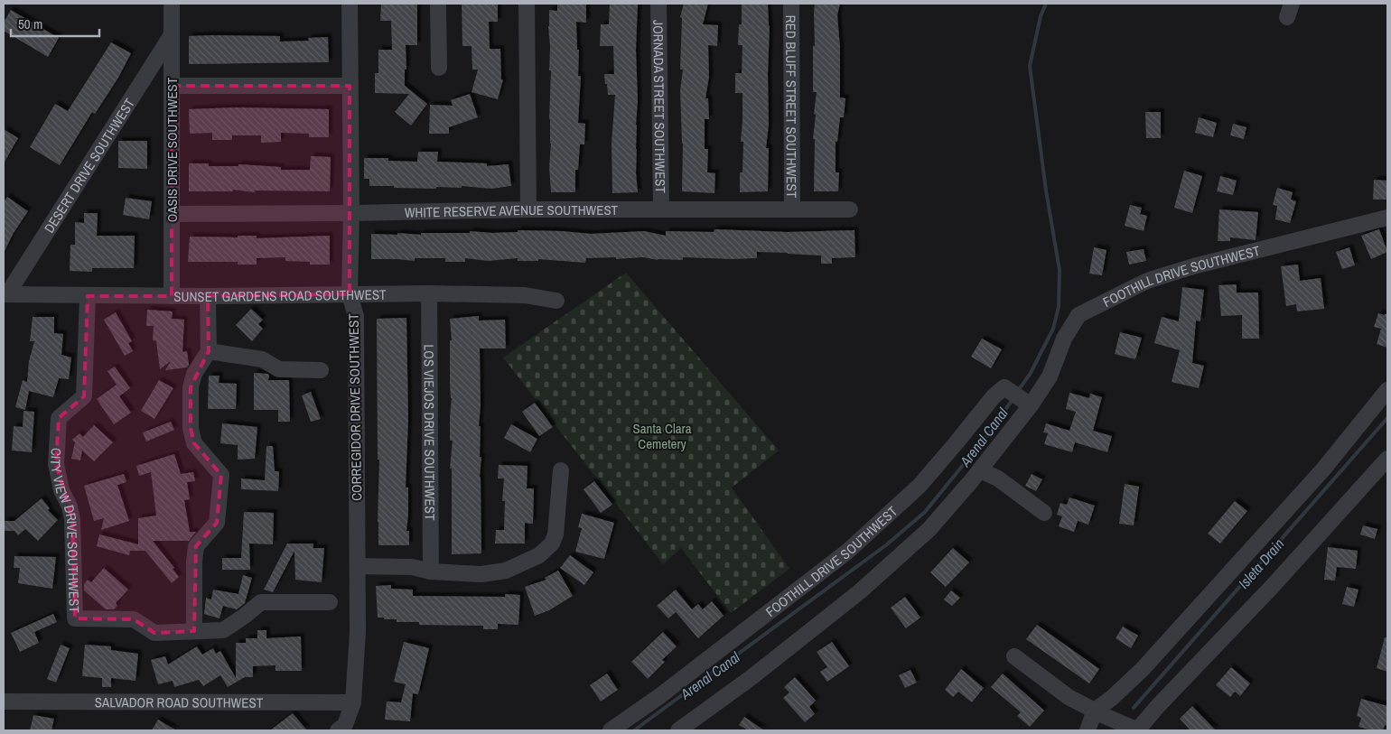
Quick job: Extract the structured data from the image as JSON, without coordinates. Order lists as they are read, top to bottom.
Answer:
{
  "streets": {
    "street": [
      "JORNADA STREET SOUTHWEST",
      "RED BLUFF STREET SOUTHWEST",
      "OASIS DRIVE SOUTHWEST",
      "DESERT DRIVE SOUTHWEST",
      "WHITE RESERVE AVENUE SOUTHWEST",
      "FOOTHILL DRIVE SOUTHWEST",
      "SUNSET GARDENS ROAD SOUTHWEST",
      "CORREGIDOR DRIVE SOUTHWEST",
      "LOS VIEJOS DRIVE SOUTHWEST",
      "CITY VIEW DRIVE SOUTHWEST",
      "SALVADOR ROAD SOUTHWEST"
    ]
  },
  "crossings": [
    ["JORNADA STREET SOUTHWEST", "WHITE RESERVE AVENUE SOUTHWEST"],
    ["RED BLUFF STREET SOUTHWEST", "WHITE RESERVE AVENUE SOUTHWEST"],
    ["OASIS DRIVE SOUTHWEST", "DESERT DRIVE SOUTHWEST"],
    ["OASIS DRIVE SOUTHWEST", "WHITE RESERVE AVENUE SOUTHWEST"],
    ["OASIS DRIVE SOUTHWEST", "SUNSET GARDENS ROAD SOUTHWEST"],
    ["DESERT DRIVE SOUTHWEST", "SUNSET GARDENS ROAD SOUTHWEST"],
    ["WHITE RESERVE AVENUE SOUTHWEST", "CORREGIDOR DRIVE SOUTHWEST"],
    ["SUNSET GARDENS ROAD SOUTHWEST", "CORREGIDOR DRIVE SOUTHWEST"],
    ["SUNSET GARDENS ROAD SOUTHWEST", "LOS VIEJOS DRIVE SOUTHWEST"],
    ["SUNSET GARDENS ROAD SOUTHWEST", "CITY VIEW DRIVE SOUTHWEST"],
    ["CORREGIDOR DRIVE SOUTHWEST", "SALVADOR ROAD SOUTHWEST"]
  ],
  "water": ["Arenal Canal", "Isleta Drain"],
  "parks": ["Santa Clara Cemetery"],
  "scale_bar": "50 m"
}
